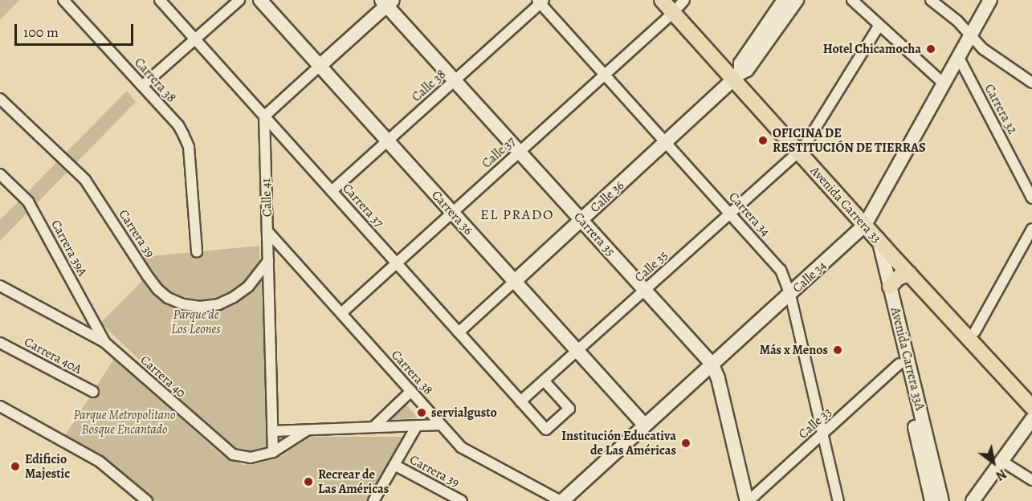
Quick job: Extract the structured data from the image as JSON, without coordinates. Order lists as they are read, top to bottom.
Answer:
{
  "streets": {
    "main road": ["Avenida Carrera 33"],
    "street": [
      "Carrera 38",
      "Calle 38",
      "Carrera 32",
      "Calle 37",
      "Calle 36",
      "Calle 41",
      "Carrera 37",
      "Carrera 36",
      "Carrera 34",
      "Carrera 39",
      "Carrera 35",
      "Carrera 39A",
      "Calle 35",
      "Calle 34",
      "Carrera 40A",
      "Avenida Carrera 33A",
      "Carrera 40",
      "Calle 33"
    ]
  },
  "crossings": [
    ["Carrera 38", "Calle 37"],
    ["Carrera 38", "Calle 41"],
    ["Carrera 38", "Calle 34"],
    ["Carrera 38", "Carrera 40"],
    ["Calle 38", "Carrera 37"],
    ["Calle 38", "Carrera 36"],
    ["Calle 38", "Carrera 34"],
    ["Calle 38", "Carrera 35"],
    ["Carrera 32", "Calle 34"],
    ["Calle 37", "Avenida Carrera 33"],
    ["Calle 37", "Carrera 37"],
    ["Calle 37", "Carrera 36"],
    ["Calle 37", "Carrera 34"],
    ["Calle 37", "Carrera 35"],
    ["Calle 36", "Avenida Carrera 33"],
    ["Calle 36", "Carrera 37"],
    ["Calle 36", "Carrera 36"],
    ["Calle 36", "Carrera 34"],
    ["Calle 36", "Carrera 35"],
    ["Calle 41", "Carrera 37"],
    ["Calle 41", "Carrera 39"],
    ["Calle 41", "Carrera 40"],
    ["Avenida Carrera 33", "Calle 35"],
    ["Avenida Carrera 33", "Calle 34"],
    ["Avenida Carrera 33", "Avenida Carrera 33A"],
    ["Carrera 37", "Calle 35"],
    ["Carrera 36", "Calle 35"],
    ["Carrera 36", "Calle 34"],
    ["Carrera 34", "Calle 35"],
    ["Carrera 34", "Calle 34"],
    ["Carrera 34", "Calle 33"],
    ["Carrera 35", "Calle 35"],
    ["Carrera 35", "Calle 34"],
    ["Carrera 35", "Calle 33"],
    ["Carrera 39A", "Carrera 40"],
    ["Calle 34", "Avenida Carrera 33A"],
    ["Avenida Carrera 33A", "Calle 33"]
  ],
  "districts": ["EL PRADO"],
  "parks": ["Parque de Los Leones", "Parque Metropolitano Bosque Encantado"],
  "places": [
    "Hotel Chicamocha",
    "OFICINA DE RESTITUCIÓN DE TIERRAS",
    "Más x Menos",
    "servialgusto",
    "Institución Educativa de Las Américas",
    "Edificio Majestic",
    "Recrear de Las Américas"
  ],
  "scale_bar": "100 m",
  "north": "bottom right"
}
